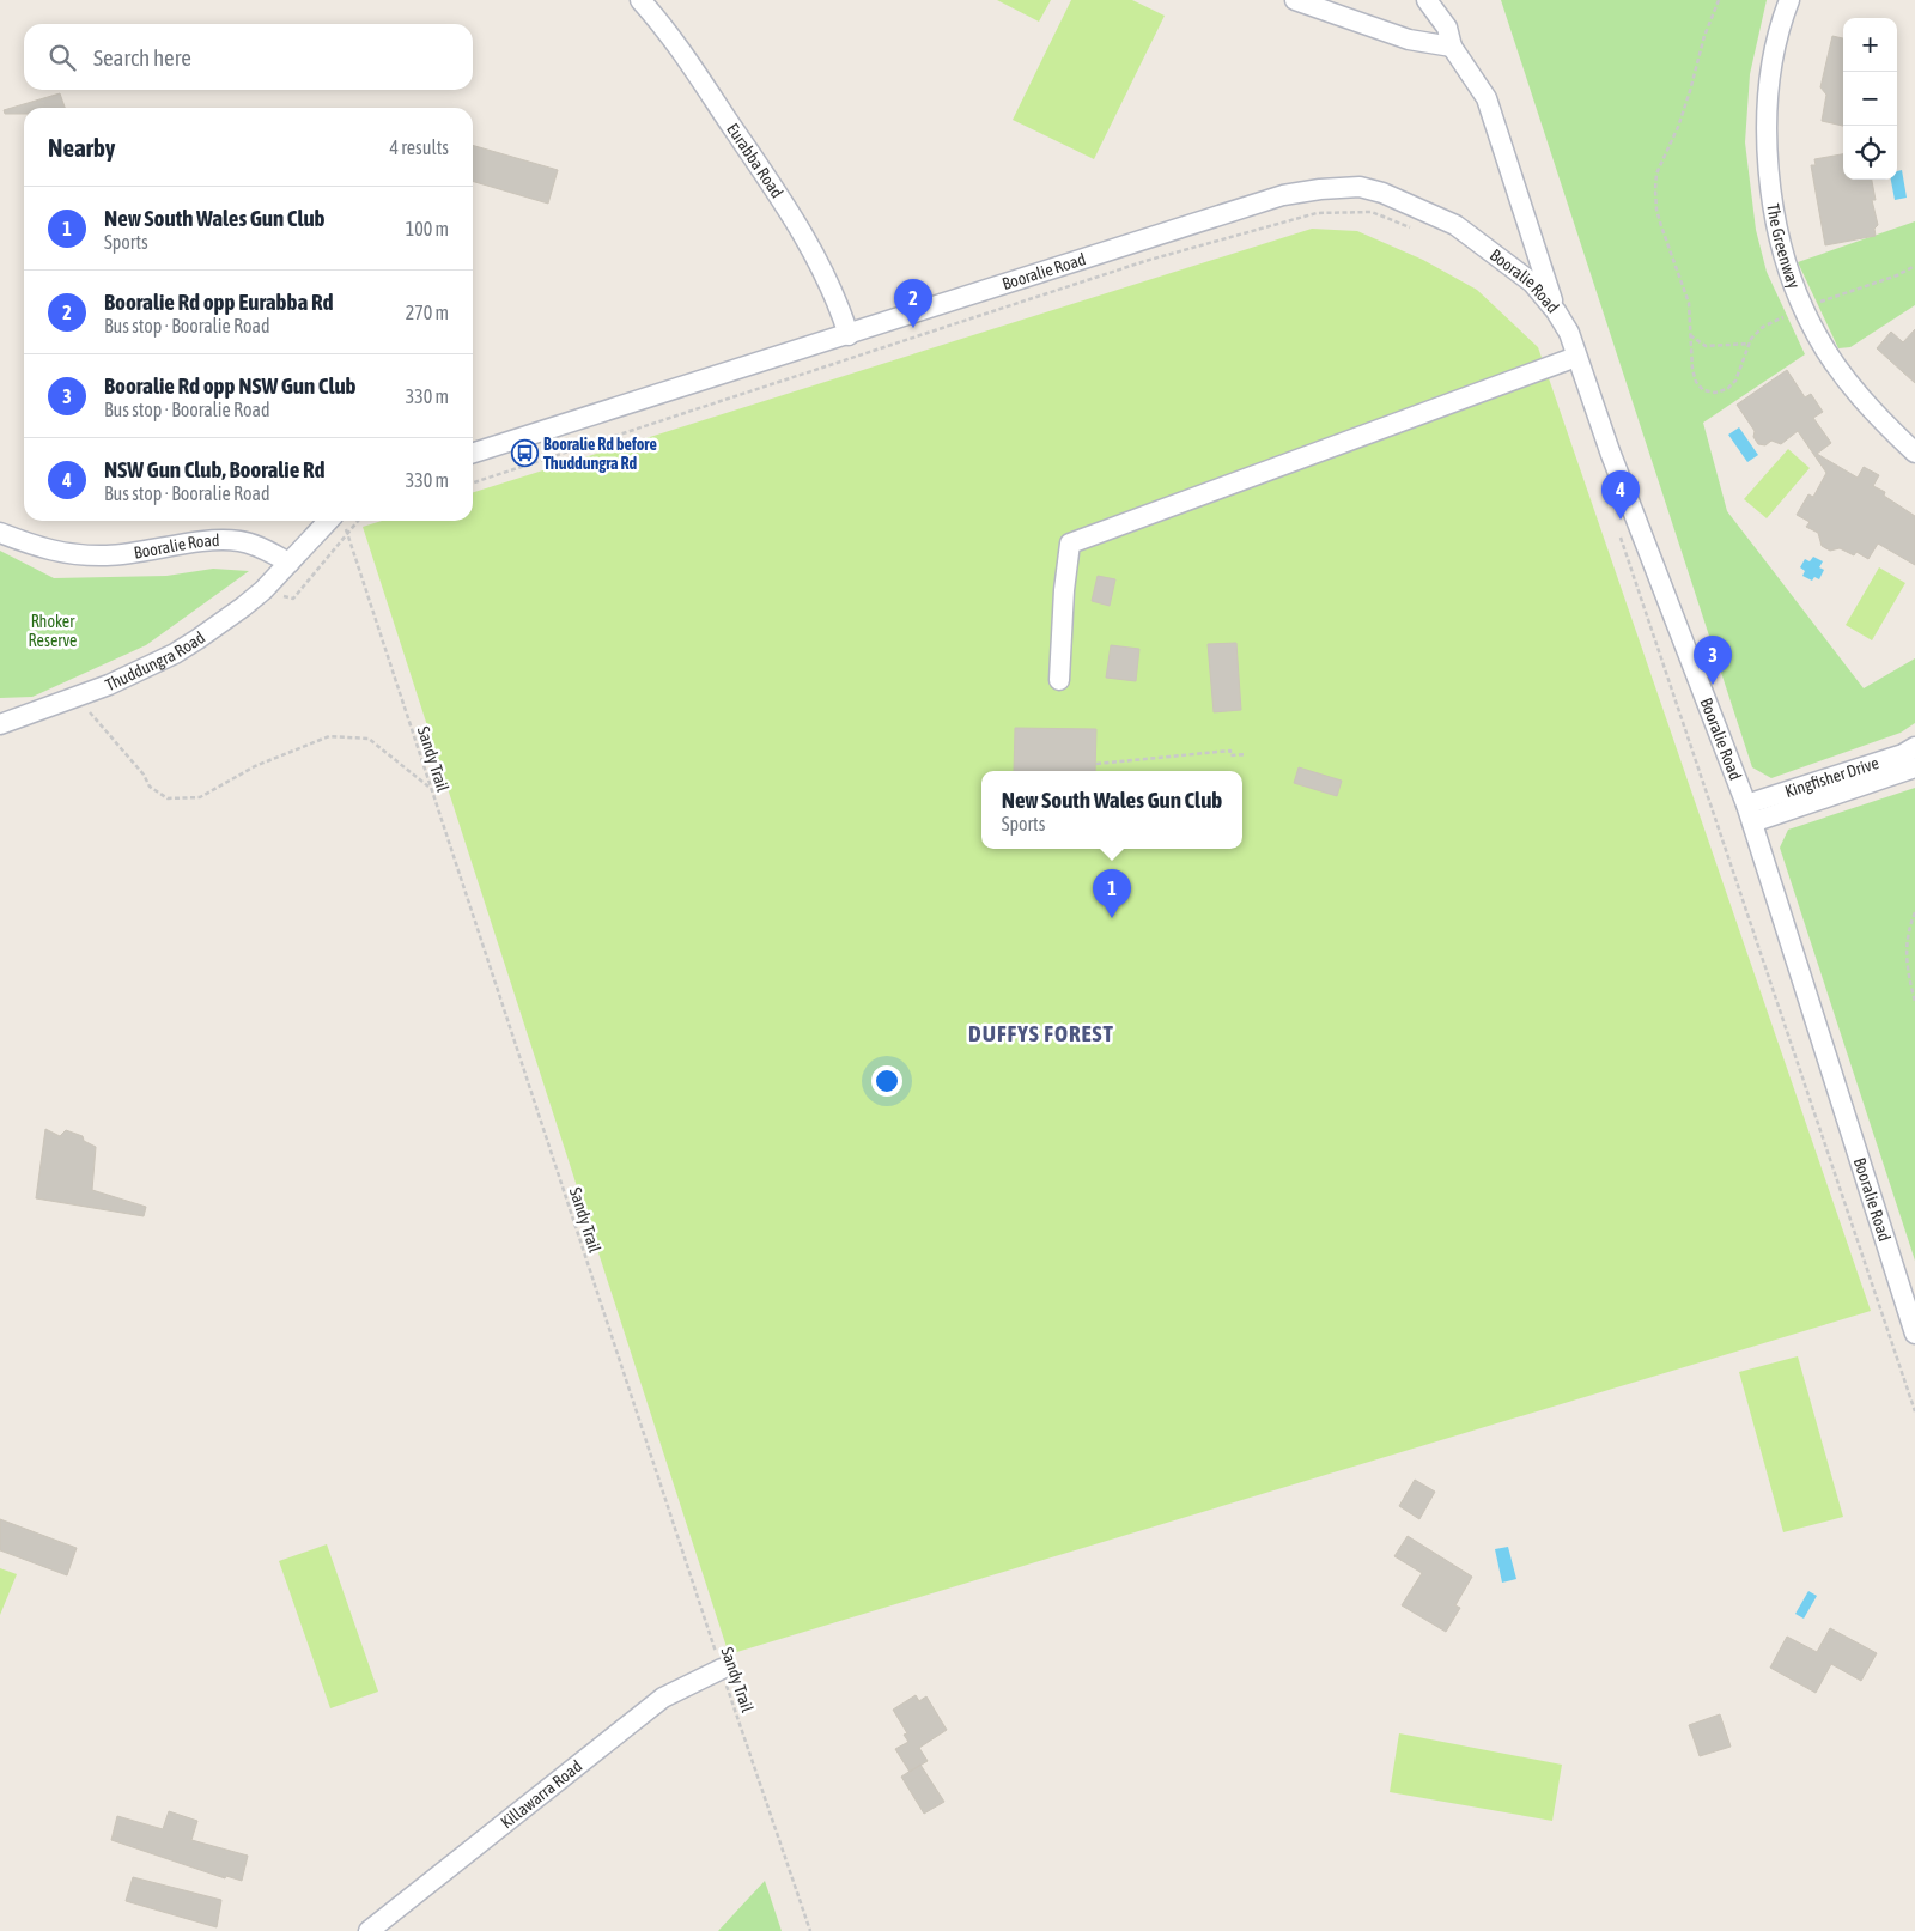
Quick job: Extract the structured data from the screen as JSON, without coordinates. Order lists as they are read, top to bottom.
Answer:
{
  "streets": {
    "street": [
      "Eurabba Road",
      "The Greenway",
      "Booralie Road",
      "Thuddungra Road",
      "Kingfisher Drive",
      "Killawarra Road"
    ],
    "path": ["Sandy Trail"]
  },
  "crossings": [
    ["Eurabba Road", "Booralie Road"],
    ["Booralie Road", "Thuddungra Road"],
    ["Booralie Road", "Kingfisher Drive"],
    ["Sandy Trail", "Killawarra Road"]
  ],
  "districts": ["DUFFYS FOREST"],
  "parks": ["Rhoker Reserve"],
  "places": {
    "bus stop": ["Booralie Rd before Thuddungra Rd"]
  },
  "page": {
    "map_buttons": ["+", "−"],
    "search": "Search here",
    "heading": ["Nearby", "4 results"],
    "list": [
      {
        "mark": "1",
        "name": "New South Wales Gun Club",
        "note": "Sports",
        "value": "100 m"
      },
      {
        "mark": "2",
        "name": "Booralie Rd opp Eurabba Rd",
        "note": "Bus stop · Booralie Road",
        "value": "270 m"
      },
      {
        "mark": "3",
        "name": "Booralie Rd opp NSW Gun Club",
        "note": "Bus stop · Booralie Road",
        "value": "330 m"
      },
      {
        "mark": "4",
        "name": "NSW Gun Club, Booralie Rd",
        "note": "Bus stop · Booralie Road",
        "value": "330 m"
      }
    ],
    "pins": [
      "2",
      "4",
      "3",
      "1"
    ],
    "popup": ["New South Wales Gun Club", "Sports"]
  }
}
